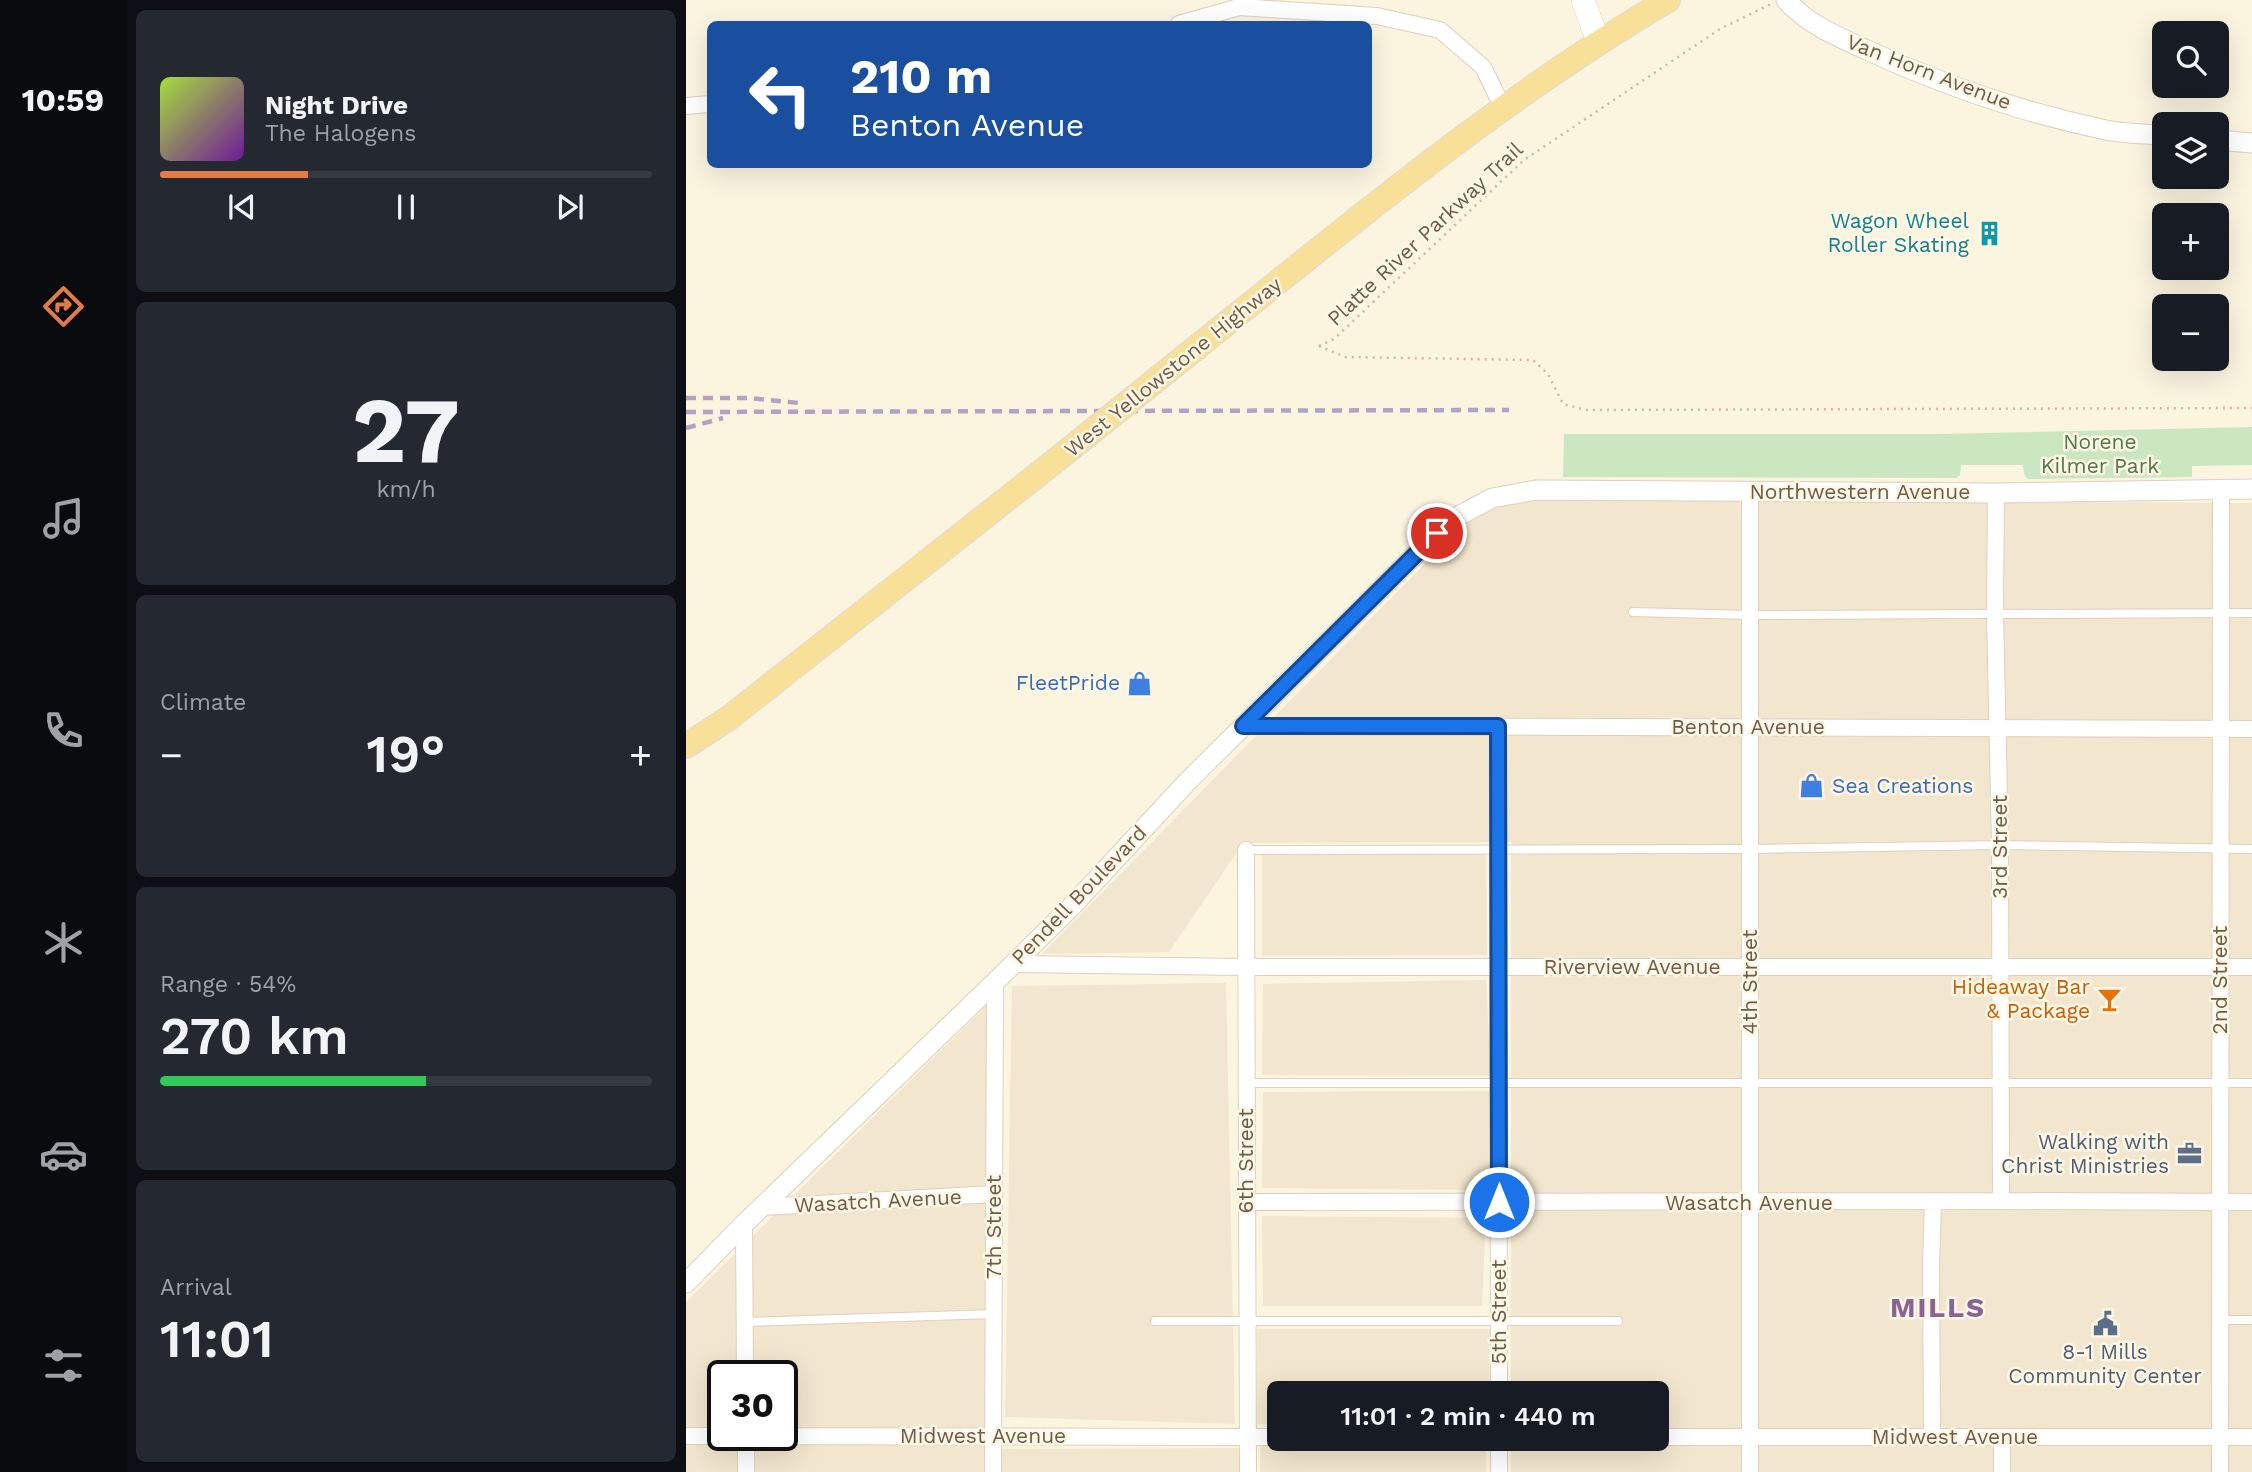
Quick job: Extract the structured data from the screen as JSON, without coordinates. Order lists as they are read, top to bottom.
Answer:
{
  "streets": {
    "main road": ["West Yellowstone Highway"],
    "street": [
      "Van Horn Avenue",
      "Northwestern Avenue",
      "Benton Avenue",
      "3rd Street",
      "Pendell Boulevard",
      "Riverview Avenue",
      "2nd Street",
      "4th Street",
      "6th Street",
      "Wasatch Avenue",
      "7th Street",
      "5th Street",
      "Midwest Avenue"
    ],
    "path": ["Platte River Parkway Trail"]
  },
  "crossings": [
    ["Northwestern Avenue", "3rd Street"],
    ["Northwestern Avenue", "Pendell Boulevard"],
    ["Northwestern Avenue", "2nd Street"],
    ["Northwestern Avenue", "4th Street"],
    ["Benton Avenue", "3rd Street"],
    ["Benton Avenue", "Pendell Boulevard"],
    ["Benton Avenue", "2nd Street"],
    ["Benton Avenue", "4th Street"],
    ["Benton Avenue", "5th Street"],
    ["3rd Street", "Riverview Avenue"],
    ["3rd Street", "Wasatch Avenue"],
    ["Pendell Boulevard", "Riverview Avenue"],
    ["Pendell Boulevard", "Wasatch Avenue"],
    ["Pendell Boulevard", "7th Street"],
    ["Riverview Avenue", "2nd Street"],
    ["Riverview Avenue", "4th Street"],
    ["Riverview Avenue", "6th Street"],
    ["Riverview Avenue", "5th Street"],
    ["2nd Street", "Wasatch Avenue"],
    ["2nd Street", "Midwest Avenue"],
    ["4th Street", "Wasatch Avenue"],
    ["4th Street", "Midwest Avenue"],
    ["6th Street", "Wasatch Avenue"],
    ["6th Street", "Midwest Avenue"],
    ["Wasatch Avenue", "7th Street"],
    ["Wasatch Avenue", "5th Street"],
    ["7th Street", "Midwest Avenue"]
  ],
  "districts": ["MILLS"],
  "parks": ["Norene Kilmer Park"],
  "places": {
    "building": ["Wagon Wheel Roller Skating"],
    "shop": ["FleetPride", "Sea Creations"],
    "bar": ["Hideaway Bar & Package"],
    "office": ["Walking with Christ Ministries"],
    "public building": ["8-1 Mills Community Center"]
  },
  "page": {
    "tabs": "10:59",
    "map_buttons": ["+", "−"],
    "turn": ["210 m", "Benton Avenue"],
    "song": ["Night Drive", "The Halogens"],
    "tile": [
      ["27", "km/h"],
      "Climate",
      ["Range · 54%", "270 km"],
      ["Arrival", "11:01"]
    ],
    "heat": ["−", "19°", "+"],
    "limit": "30",
    "trip": "11:01 · 2 min · 440 m"
  }
}
